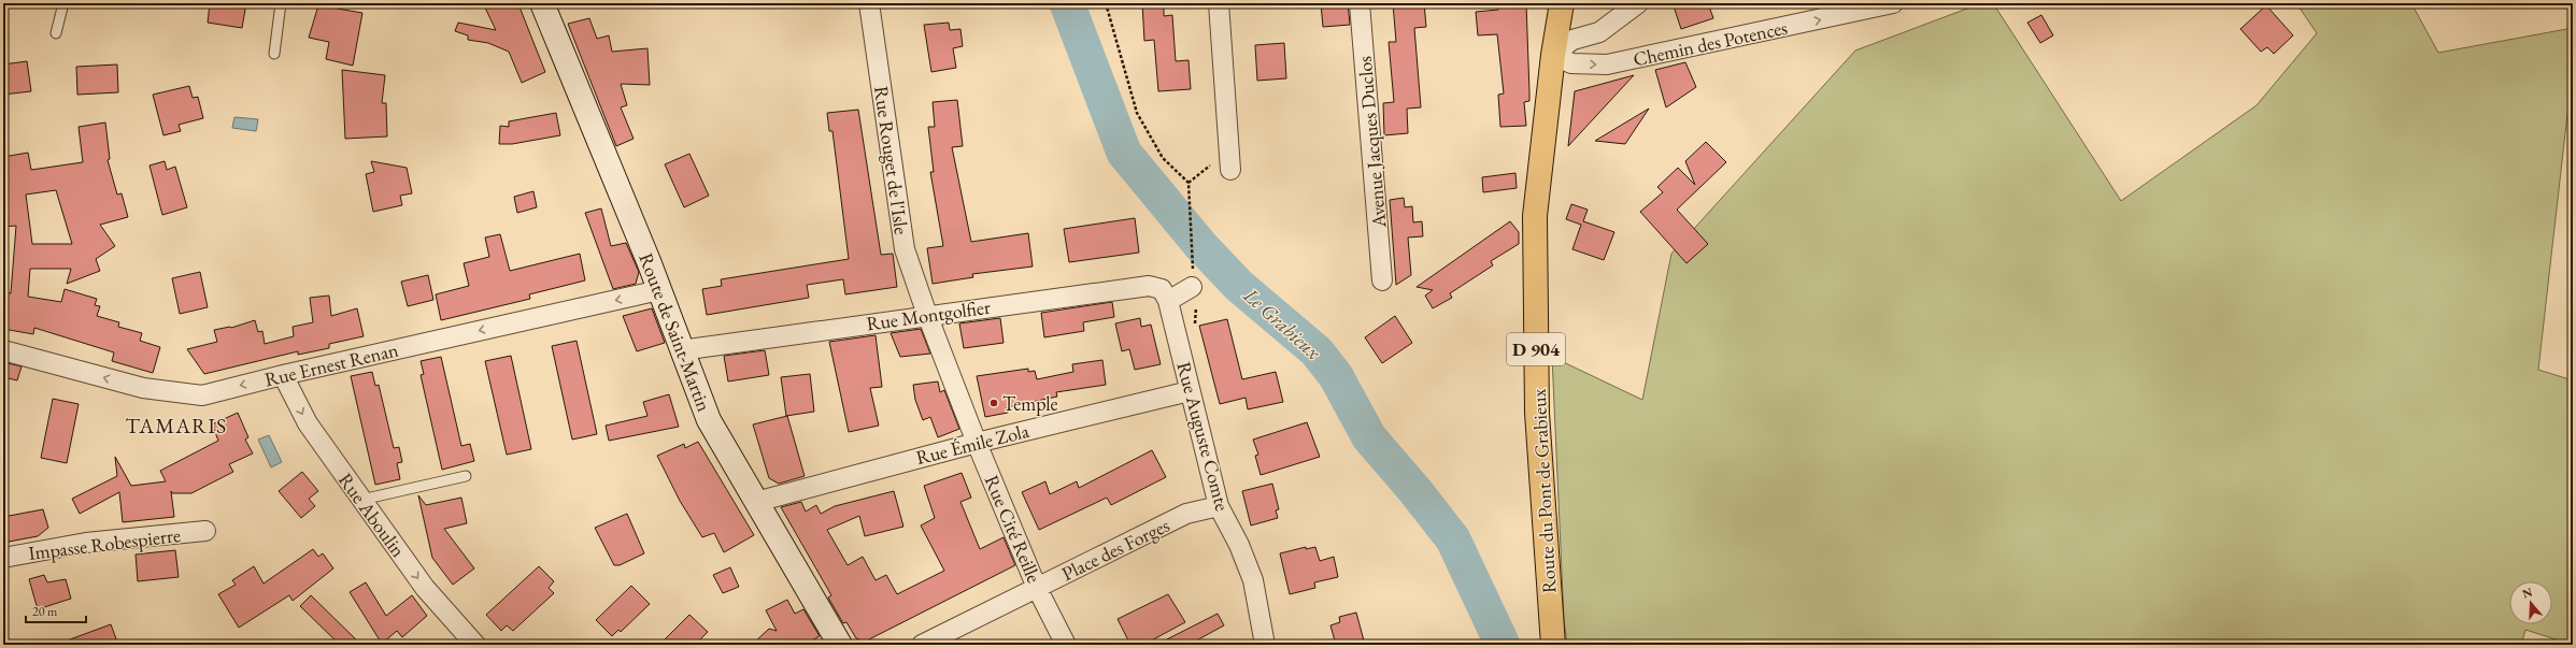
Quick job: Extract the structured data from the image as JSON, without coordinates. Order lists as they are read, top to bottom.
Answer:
{
  "streets": {
    "main road": ["Route de Saint-Martin", "D 904", "Route du Pont de Grabieux"],
    "street": [
      "Chemin des Potences",
      "Avenue Jacques Duclos",
      "Rue Rouget de l'Isle",
      "Rue Montgolfier",
      "Rue Ernest Renan",
      "Rue Auguste Comte",
      "Rue Émile Zola",
      "Rue Aboulin",
      "Rue Cité Reille",
      "Impasse Robespierre",
      "Place des Forges"
    ]
  },
  "crossings": [
    ["Chemin des Potences", "D 904"],
    ["Chemin des Potences", "Route du Pont de Grabieux"],
    ["Rue Rouget de l'Isle", "Rue Montgolfier"],
    ["Rue Rouget de l'Isle", "Rue Cité Reille"],
    ["Rue Montgolfier", "Route de Saint-Martin"],
    ["Rue Montgolfier", "Rue Auguste Comte"],
    ["Rue Montgolfier", "Rue Cité Reille"],
    ["Route de Saint-Martin", "Rue Ernest Renan"],
    ["Route de Saint-Martin", "Rue Émile Zola"],
    ["D 904", "Route du Pont de Grabieux"],
    ["Rue Ernest Renan", "Rue Aboulin"],
    ["Rue Auguste Comte", "Rue Émile Zola"],
    ["Rue Auguste Comte", "Place des Forges"],
    ["Rue Émile Zola", "Rue Cité Reille"],
    ["Rue Cité Reille", "Place des Forges"]
  ],
  "one_way": ["Chemin des Potences", "Rue Ernest Renan", "Rue Aboulin"],
  "districts": ["TAMARIS"],
  "water": ["Le Grabieux"],
  "places": ["Temple"],
  "scale_bar": "20 m",
  "north": "top"
}
